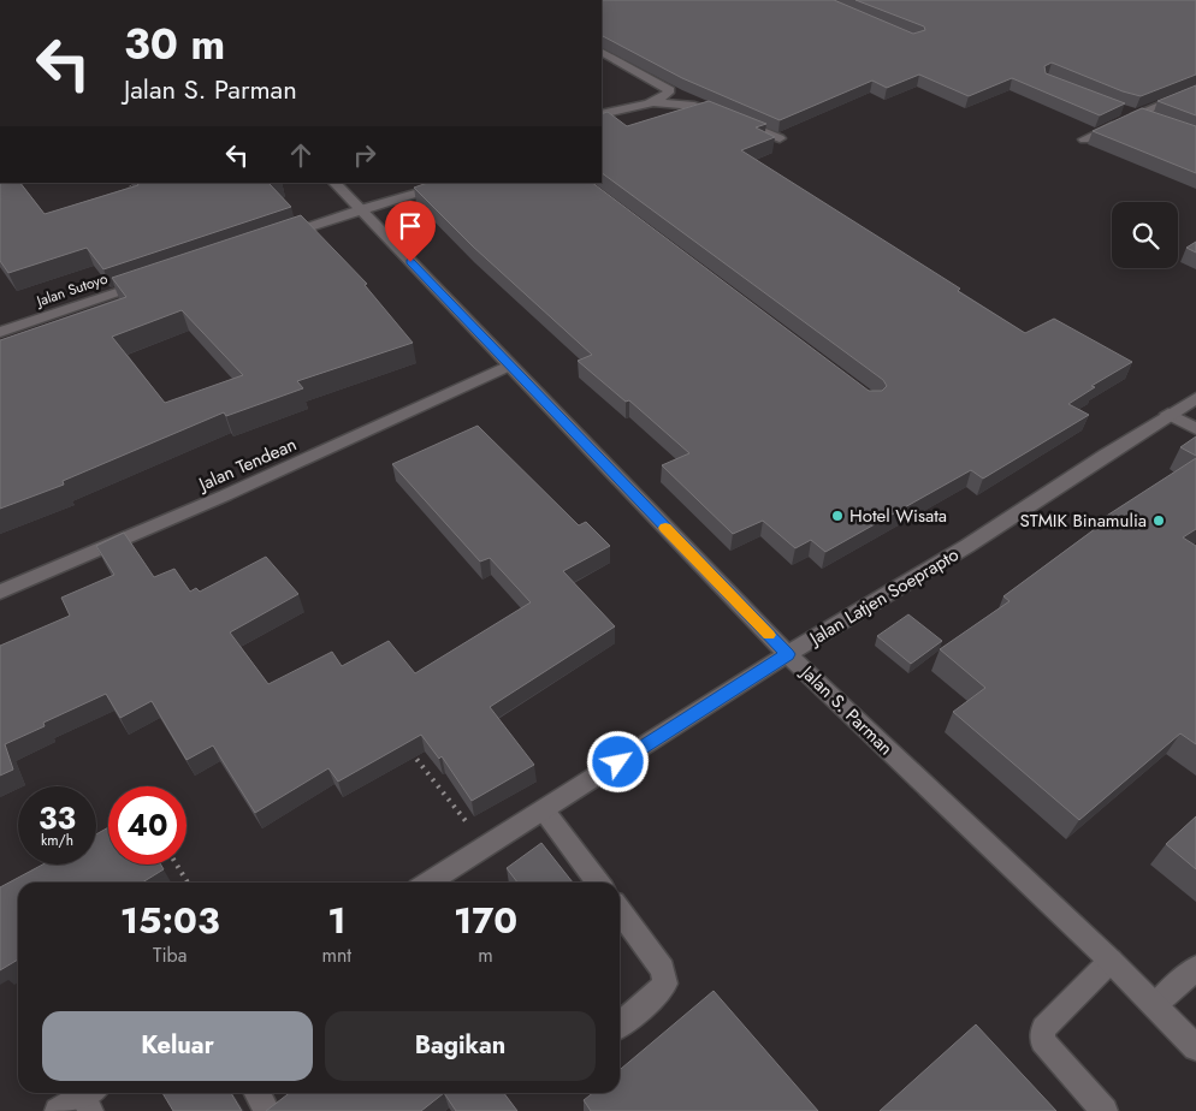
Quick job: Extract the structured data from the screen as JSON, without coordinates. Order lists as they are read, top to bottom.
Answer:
{
  "streets": {
    "street": [
      "Jalan Sutoyo",
      "Jalan Tendean",
      "Jalan Latjen Soeprapto",
      "Jalan S. Parman"
    ]
  },
  "crossings": [
    ["Jalan Tendean", "Jalan S. Parman"],
    ["Jalan Latjen Soeprapto", "Jalan S. Parman"]
  ],
  "places": ["Hotel Wisata", "STMIK Binamulia"],
  "page": {
    "turn": ["30 m", "Jalan S. Parman"],
    "speed": "33 km/h",
    "limit": "40",
    "eta": [
      "15:03",
      "Tiba",
      "1",
      "mnt",
      "170",
      "m"
    ],
    "buttons": ["Keluar", "Bagikan"]
  }
}
